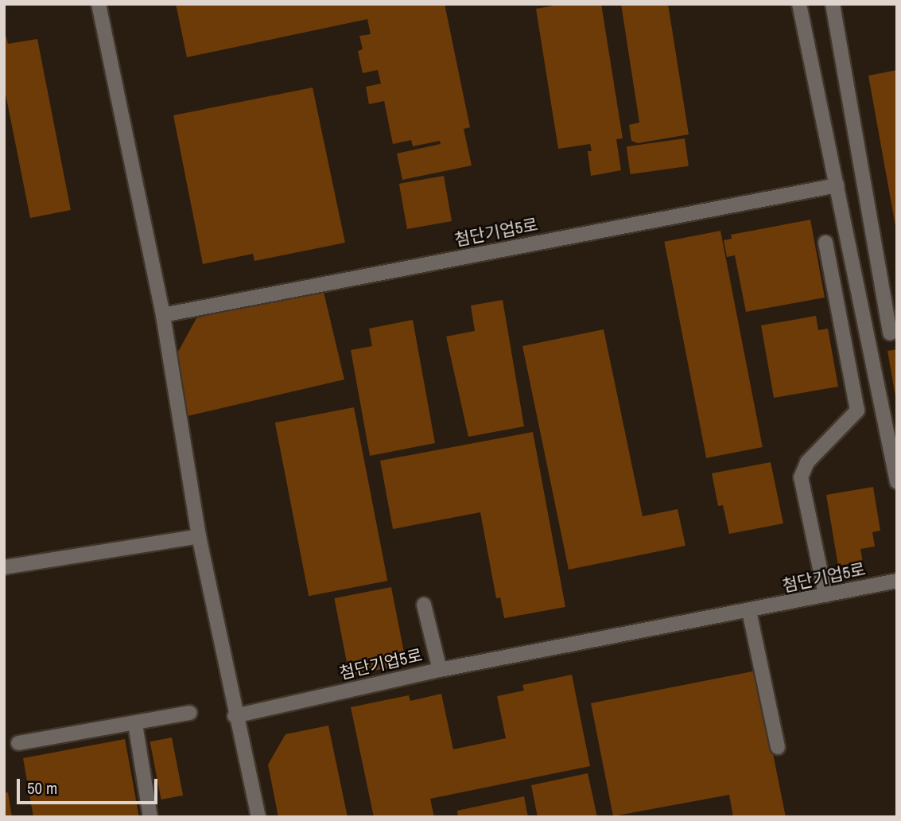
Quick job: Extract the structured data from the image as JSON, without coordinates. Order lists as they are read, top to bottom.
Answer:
{
  "streets": {
    "street": ["첨단기업5로"]
  },
  "scale_bar": "50 m"
}
